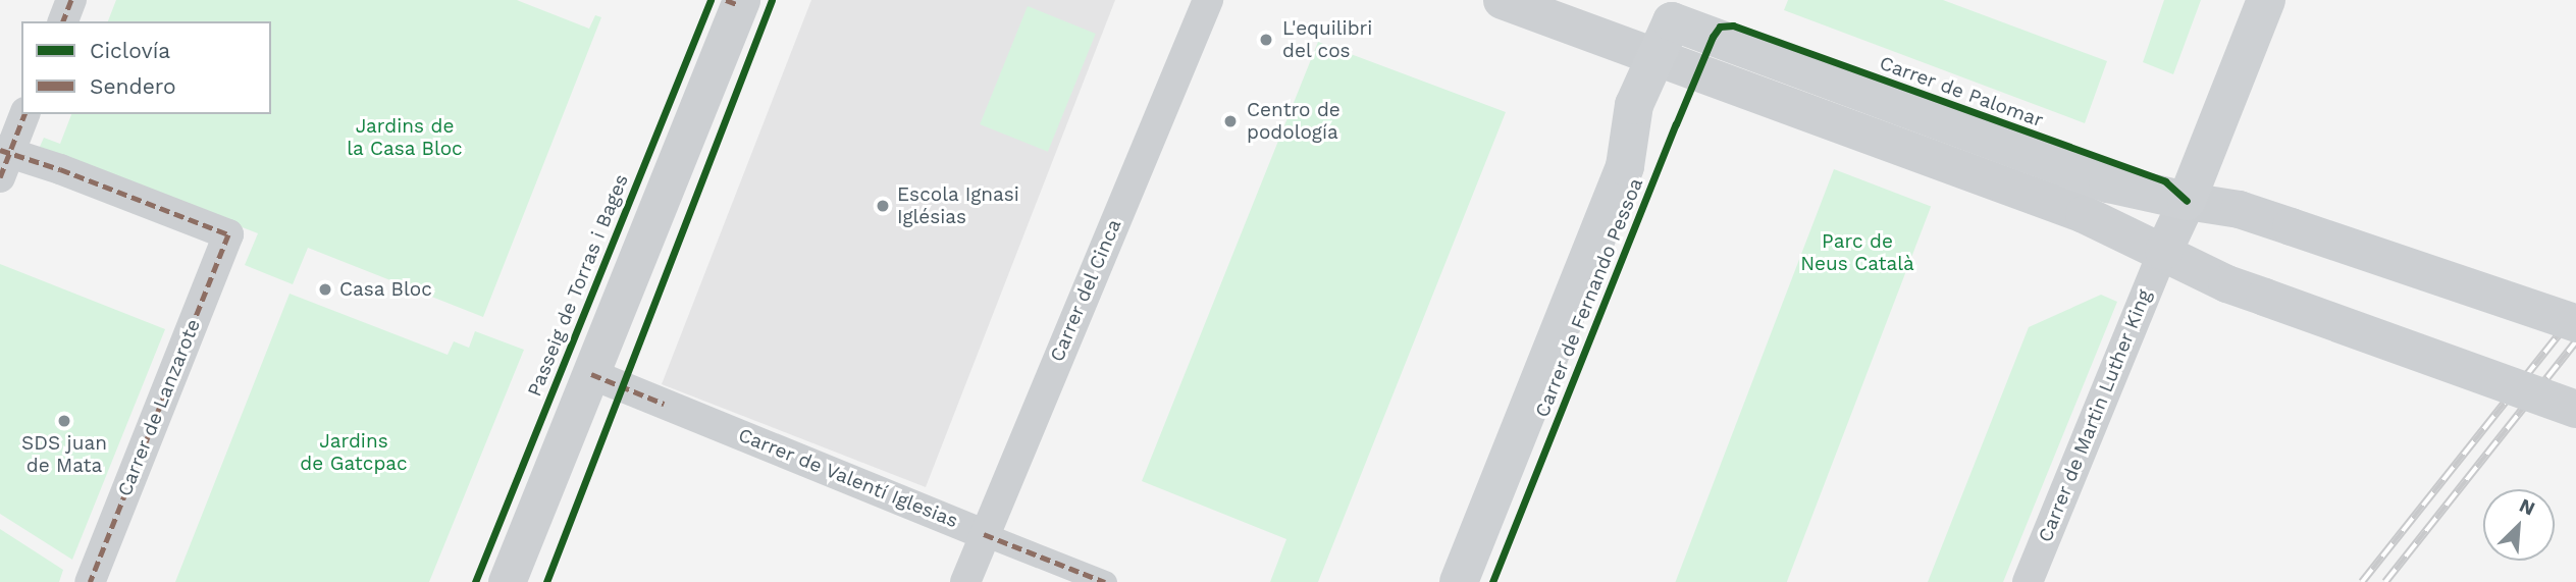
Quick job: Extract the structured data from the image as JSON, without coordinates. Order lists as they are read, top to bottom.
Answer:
{
  "streets": {
    "main road": ["Carrer de Palomar", "Carrer de Fernando Pessoa"],
    "street": [
      "Carrer del Cinca",
      "Carrer de Lanzarote",
      "Carrer de Martin Luther King",
      "Carrer de Valentí Iglesias"
    ],
    "cycle path": ["Passeig de Torras i Bages"]
  },
  "crossings": [
    ["Carrer de Palomar", "Carrer de Fernando Pessoa"],
    ["Carrer de Palomar", "Carrer de Martin Luther King"],
    ["Carrer del Cinca", "Carrer de Valentí Iglesias"]
  ],
  "parks": ["Jardins de la Casa Bloc", "Parc de Neus Català", "Jardins de Gatcpac"],
  "places": [
    "L'equilibri del cos",
    "Centro de podología",
    "Escola Ignasi Iglésias",
    "Casa Bloc",
    "SDS juan de Mata"
  ],
  "legend": ["Ciclovía", "Sendero"],
  "north": "top right"
}
